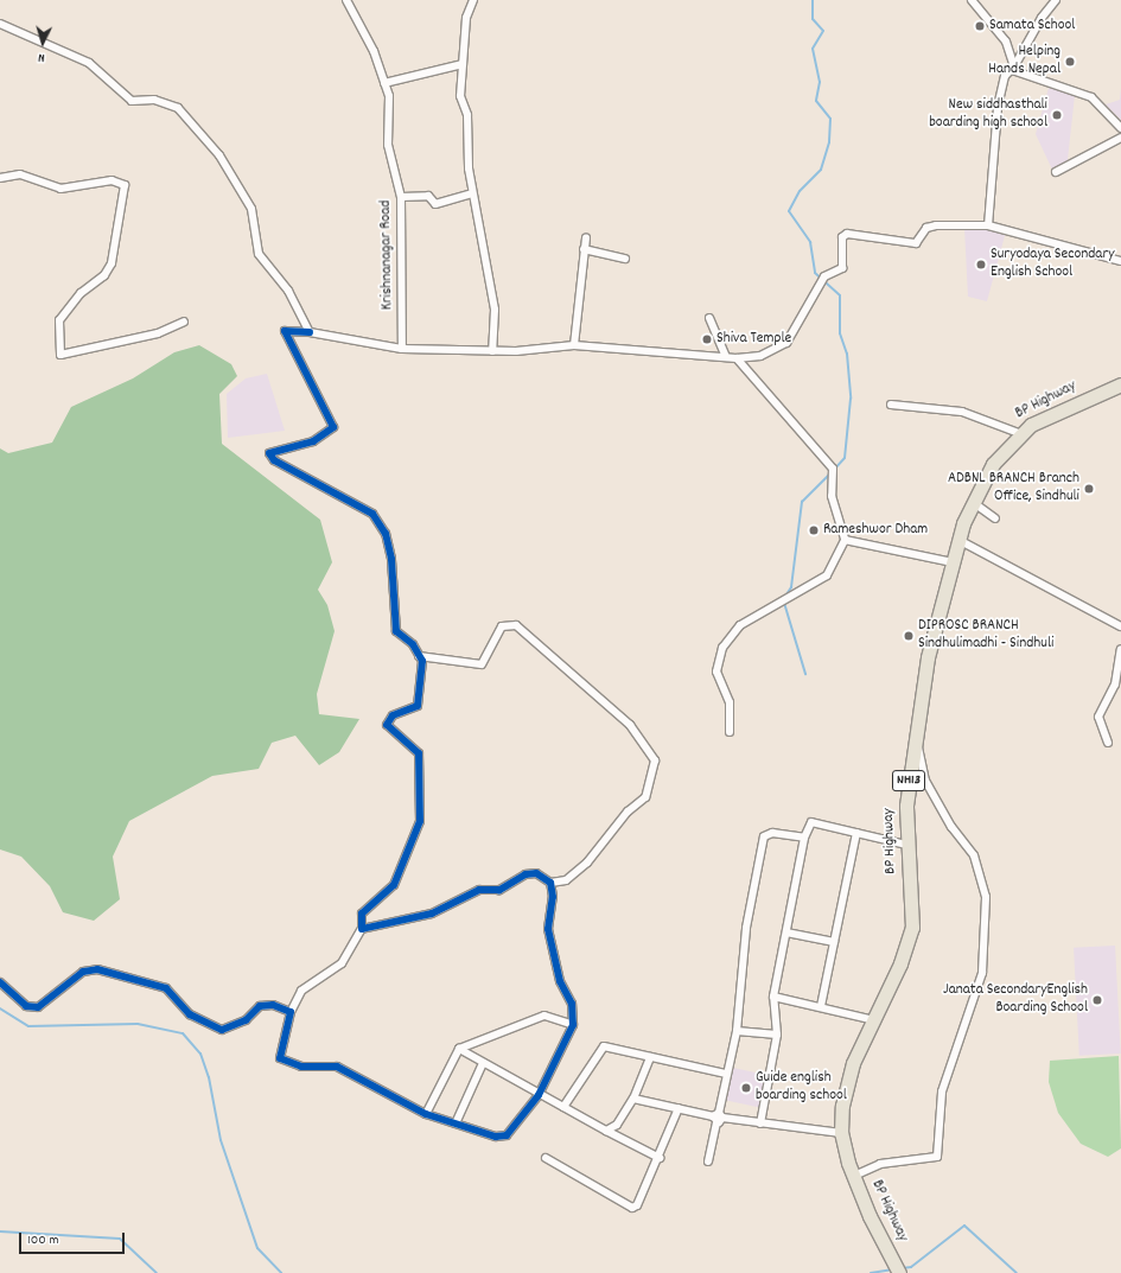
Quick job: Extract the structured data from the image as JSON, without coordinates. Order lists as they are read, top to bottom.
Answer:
{
  "streets": {
    "highway": ["BP Highway", "NH13"],
    "street": ["Krishnanagar Road"]
  },
  "places": [
    "Samata School",
    "Helping Hands Nepal",
    "New siddhasthali boarding high school",
    "Suryodaya Secondary English School",
    "Shiva Temple",
    "ADBNL BRANCH Branch Office, Sindhuli",
    "Rameshwor Dham",
    "DIPROSC BRANCH Sindhulimadhi - Sindhuli",
    "Janata SecondaryEnglish Boarding School",
    "Guide english boarding school"
  ],
  "scale_bar": "100 m",
  "north": "bottom"
}
